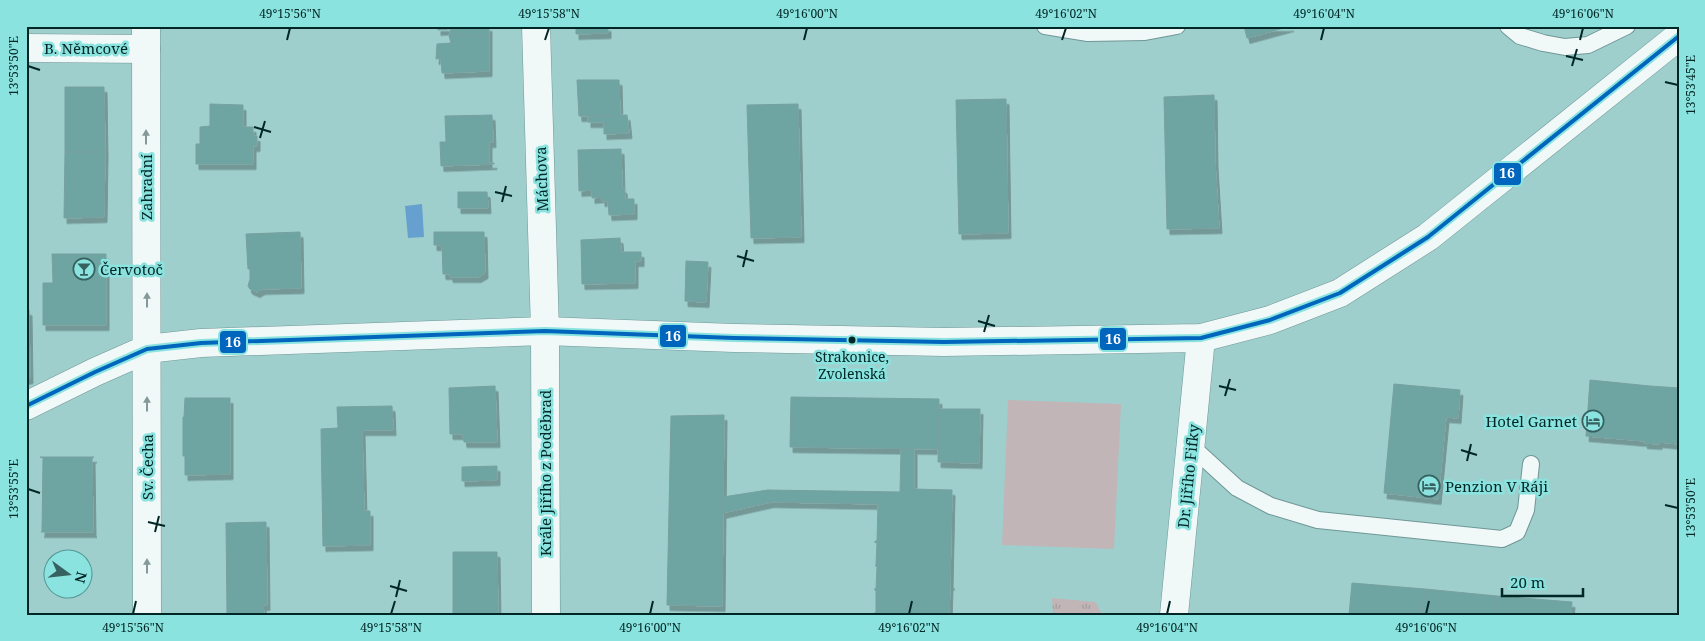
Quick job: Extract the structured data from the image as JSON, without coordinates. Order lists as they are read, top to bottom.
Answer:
{
  "streets": {
    "street": [
      "B. Němcové",
      "Máchova",
      "Zahradní",
      "Sv. Čecha",
      "Krále Jiřího z Poděbrad",
      "Dr. Jiřího Fifky"
    ]
  },
  "crossings": [
    ["B. Němcové", "Zahradní"],
    ["Máchova", "Krále Jiřího z Poděbrad"],
    ["Zahradní", "Sv. Čecha"]
  ],
  "one_way": ["Zahradní", "Sv. Čecha"],
  "places": {
    "bar": ["Červotoč"],
    "other": ["Strakonice, Zvolenská"],
    "hotel": ["Hotel Garnet", "Penzion V Ráji"]
  },
  "lines": ["transit line 16"],
  "scale_bar": "20 m",
  "north": "right",
  "coordinates": [
    "49°15'56\"N",
    "49°15'58\"N",
    "49°16'00\"N",
    "49°16'02\"N",
    "49°16'04\"N",
    "49°16'06\"N",
    "13°53'50\"E",
    "13°53'45\"E",
    "13°53'55\"E"
  ]
}
